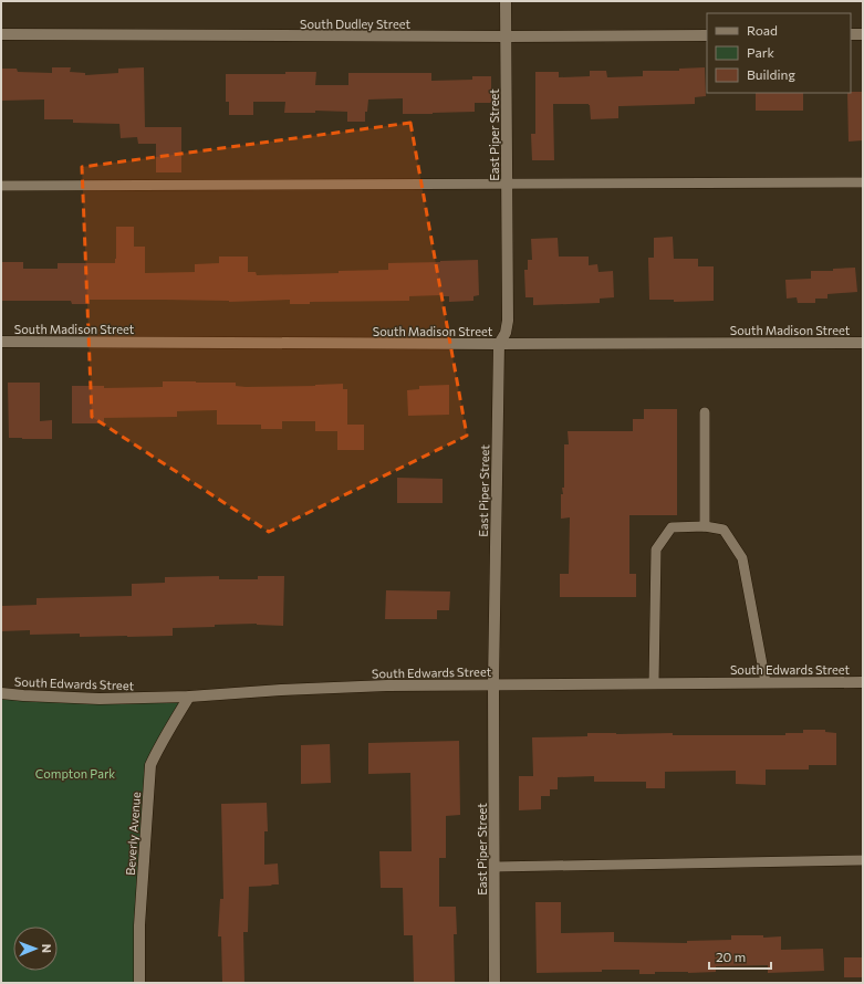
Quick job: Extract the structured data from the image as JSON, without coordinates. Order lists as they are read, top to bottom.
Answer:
{
  "streets": {
    "street": [
      "South Dudley Street",
      "East Piper Street",
      "South Madison Street",
      "South Edwards Street",
      "Beverly Avenue"
    ]
  },
  "crossings": [
    ["South Dudley Street", "East Piper Street"],
    ["East Piper Street", "South Madison Street"],
    ["East Piper Street", "South Edwards Street"],
    ["South Edwards Street", "Beverly Avenue"]
  ],
  "parks": ["Compton Park"],
  "legend": ["Road", "Park", "Building"],
  "scale_bar": "20 m",
  "north": "right"
}
